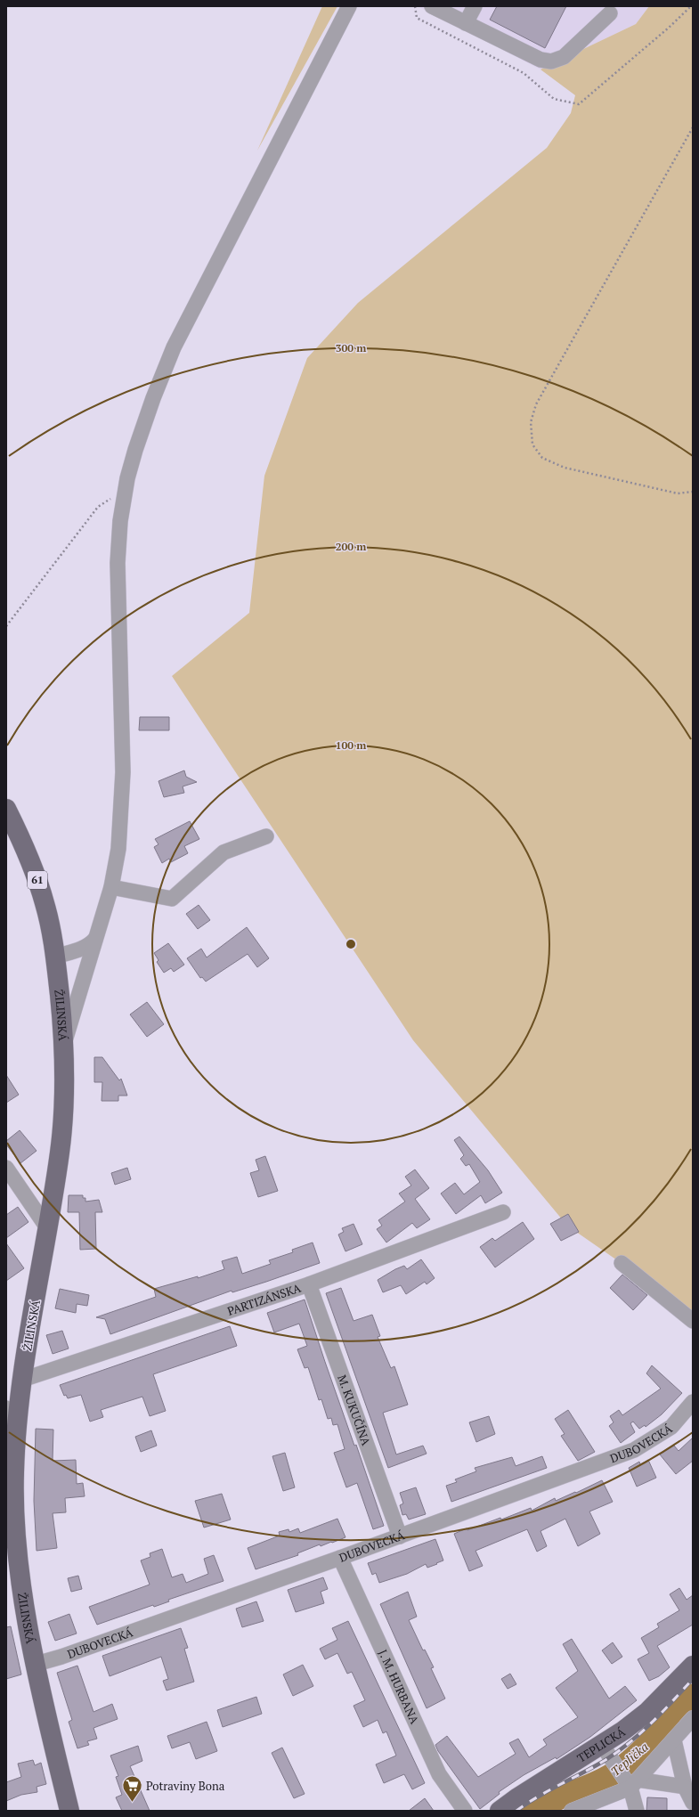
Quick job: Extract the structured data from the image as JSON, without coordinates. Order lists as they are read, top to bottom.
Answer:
{
  "streets": {
    "main road": ["61", "ŽILINSKÁ", "TEPLICKÁ"],
    "street": [
      "PARTIZÁNSKA",
      "M. KUKUČÍNA",
      "DUBOVECKÁ",
      "J. M. HURBANA"
    ]
  },
  "crossings": [
    ["ŽILINSKÁ", "PARTIZÁNSKA"],
    ["ŽILINSKÁ", "DUBOVECKÁ"],
    ["PARTIZÁNSKA", "M. KUKUČÍNA"],
    ["M. KUKUČÍNA", "DUBOVECKÁ"],
    ["DUBOVECKÁ", "J. M. HURBANA"]
  ],
  "water": ["Teplička"],
  "places": {
    "supermarket": ["Potraviny Bona"]
  },
  "rings": ["300 m", "200 m", "100 m"]
}
